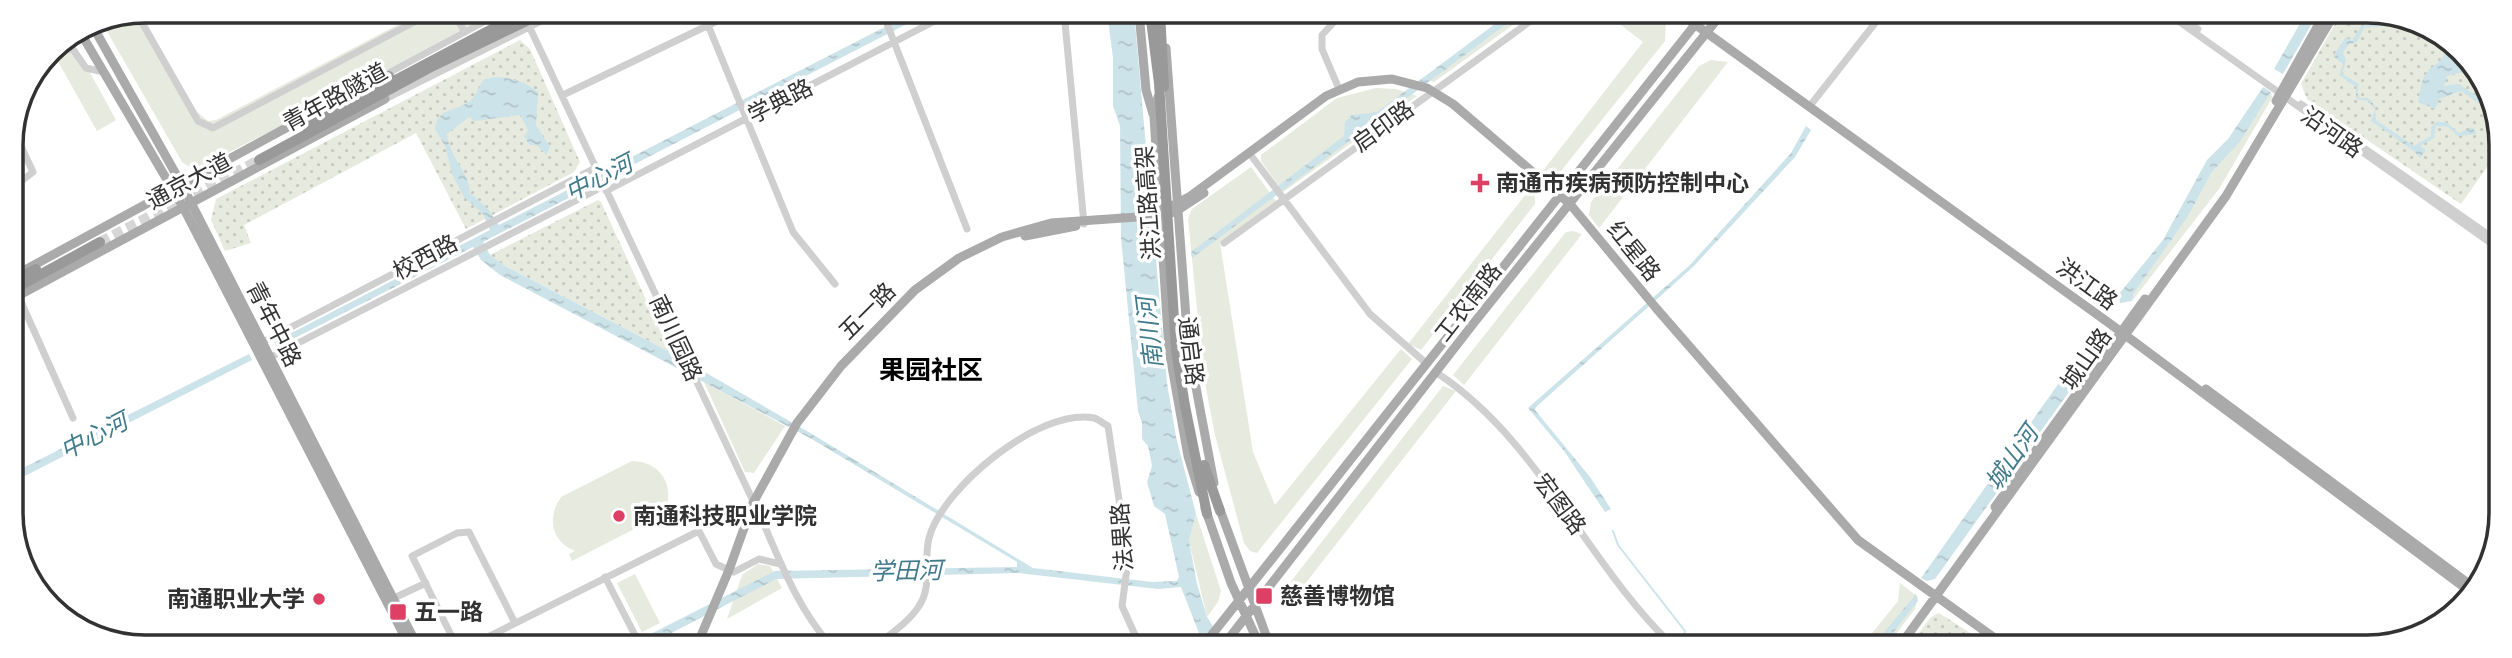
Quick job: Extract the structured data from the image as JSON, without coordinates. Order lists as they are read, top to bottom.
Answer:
{
  "streets": {
    "highway": ["青年路隧道", "洪江路高架"],
    "main road": [
      "通京大道",
      "红星路",
      "洪江路",
      "工农南路",
      "五一路",
      "青年中路",
      "通启路",
      "城山路"
    ],
    "street": [
      "学典路",
      "启印路",
      "沿河路",
      "校西路",
      "南川园路",
      "宏图路",
      "法果路"
    ]
  },
  "crossings": [
    ["学典路", "校西路"],
    ["学典路", "南川园路"],
    ["启印路", "红星路"],
    ["沿河路", "城山路"],
    ["通京大道", "青年中路"],
    ["洪江路高架", "通启路"],
    ["红星路", "工农南路"],
    ["红星路", "五一路"],
    ["红星路", "通启路"],
    ["红星路", "城山路"],
    ["校西路", "青年中路"],
    ["校西路", "南川园路"],
    ["洪江路", "工农南路"],
    ["洪江路", "城山路"],
    ["工农南路", "通启路"],
    ["工农南路", "宏图路"],
    ["五一路", "南川园路"],
    ["五一路", "通启路"]
  ],
  "districts": ["果园社区"],
  "water": [
    "中心河",
    "南川河",
    "城山河",
    "学田河"
  ],
  "places": {
    "health": ["南通市疾病预防控制中心"],
    "other": ["南通科技职业学院", "南通职业大学"],
    "transit": ["慈善博物馆", "五一路"]
  }
}
